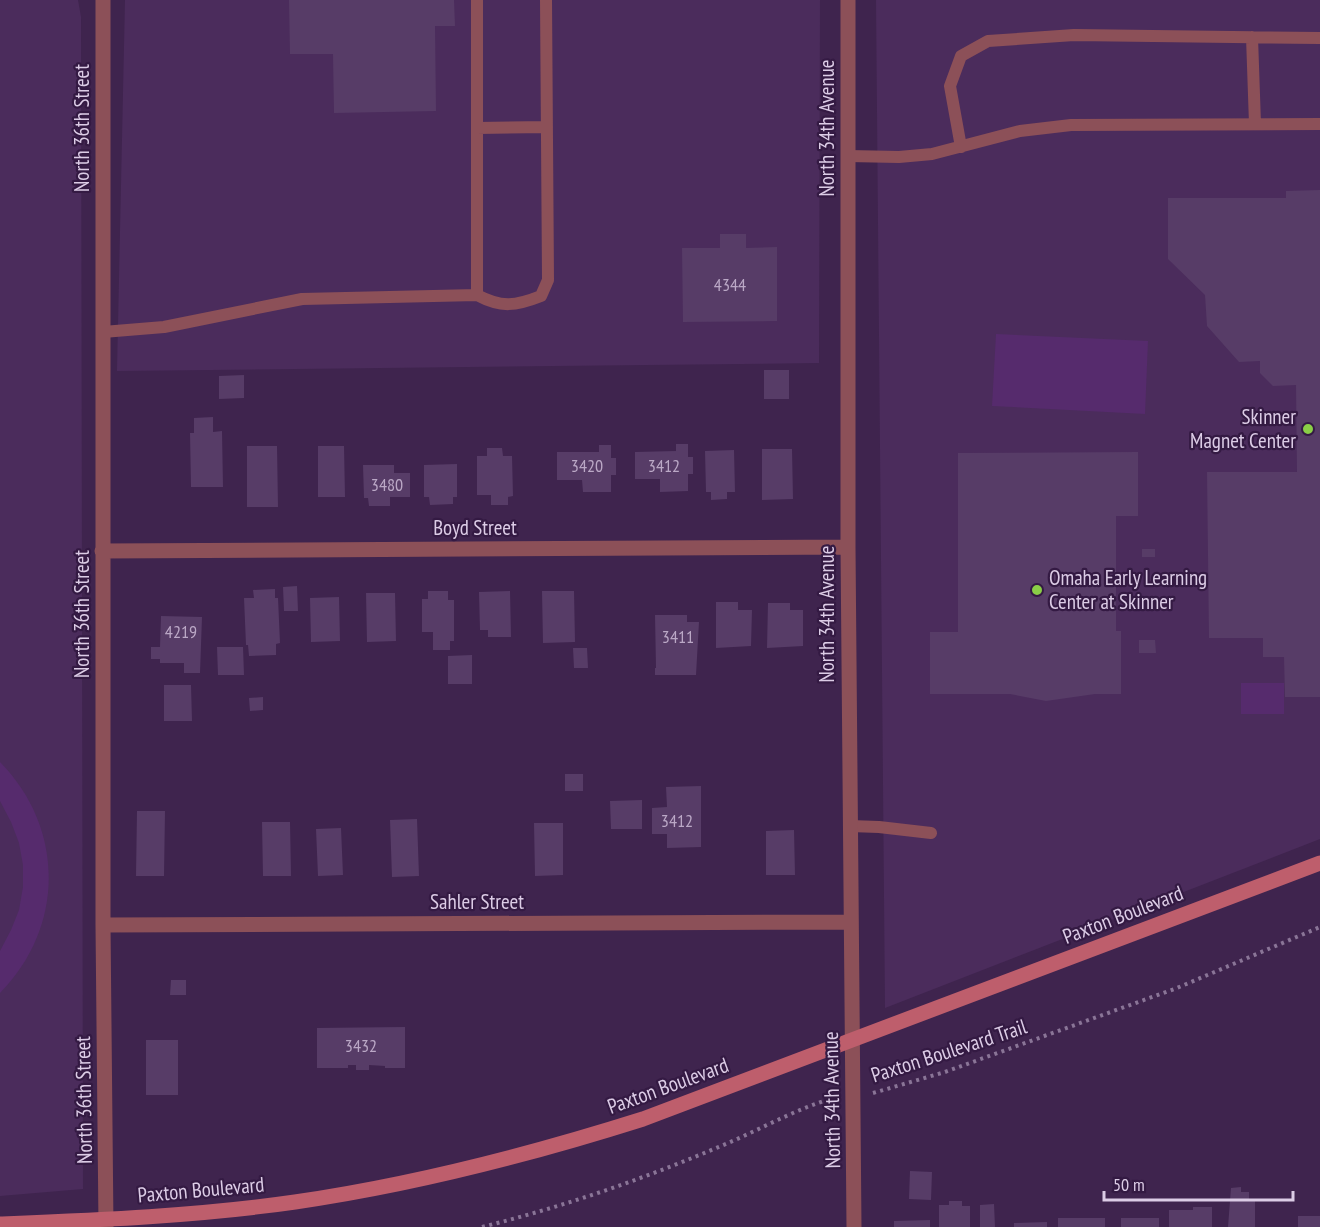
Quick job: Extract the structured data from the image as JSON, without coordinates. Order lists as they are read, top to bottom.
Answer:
{
  "streets": {
    "street": [
      "North 36th Street",
      "North 34th Avenue",
      "Boyd Street",
      "Sahler Street",
      "Paxton Boulevard"
    ],
    "path": ["Paxton Boulevard Trail"]
  },
  "crossings": [
    ["North 36th Street", "Boyd Street"],
    ["North 36th Street", "Sahler Street"],
    ["North 36th Street", "Paxton Boulevard"],
    ["North 34th Avenue", "Boyd Street"],
    ["North 34th Avenue", "Sahler Street"],
    ["North 34th Avenue", "Paxton Boulevard"],
    ["North 34th Avenue", "Paxton Boulevard Trail"]
  ],
  "places": ["Skinner Magnet Center", "Omaha Early Learning Center at Skinner"],
  "house_numbers": [
    "4344",
    "3420",
    "3412",
    "3480",
    "4219",
    "3411",
    "3412",
    "3432"
  ],
  "scale_bar": "50 m"
}
